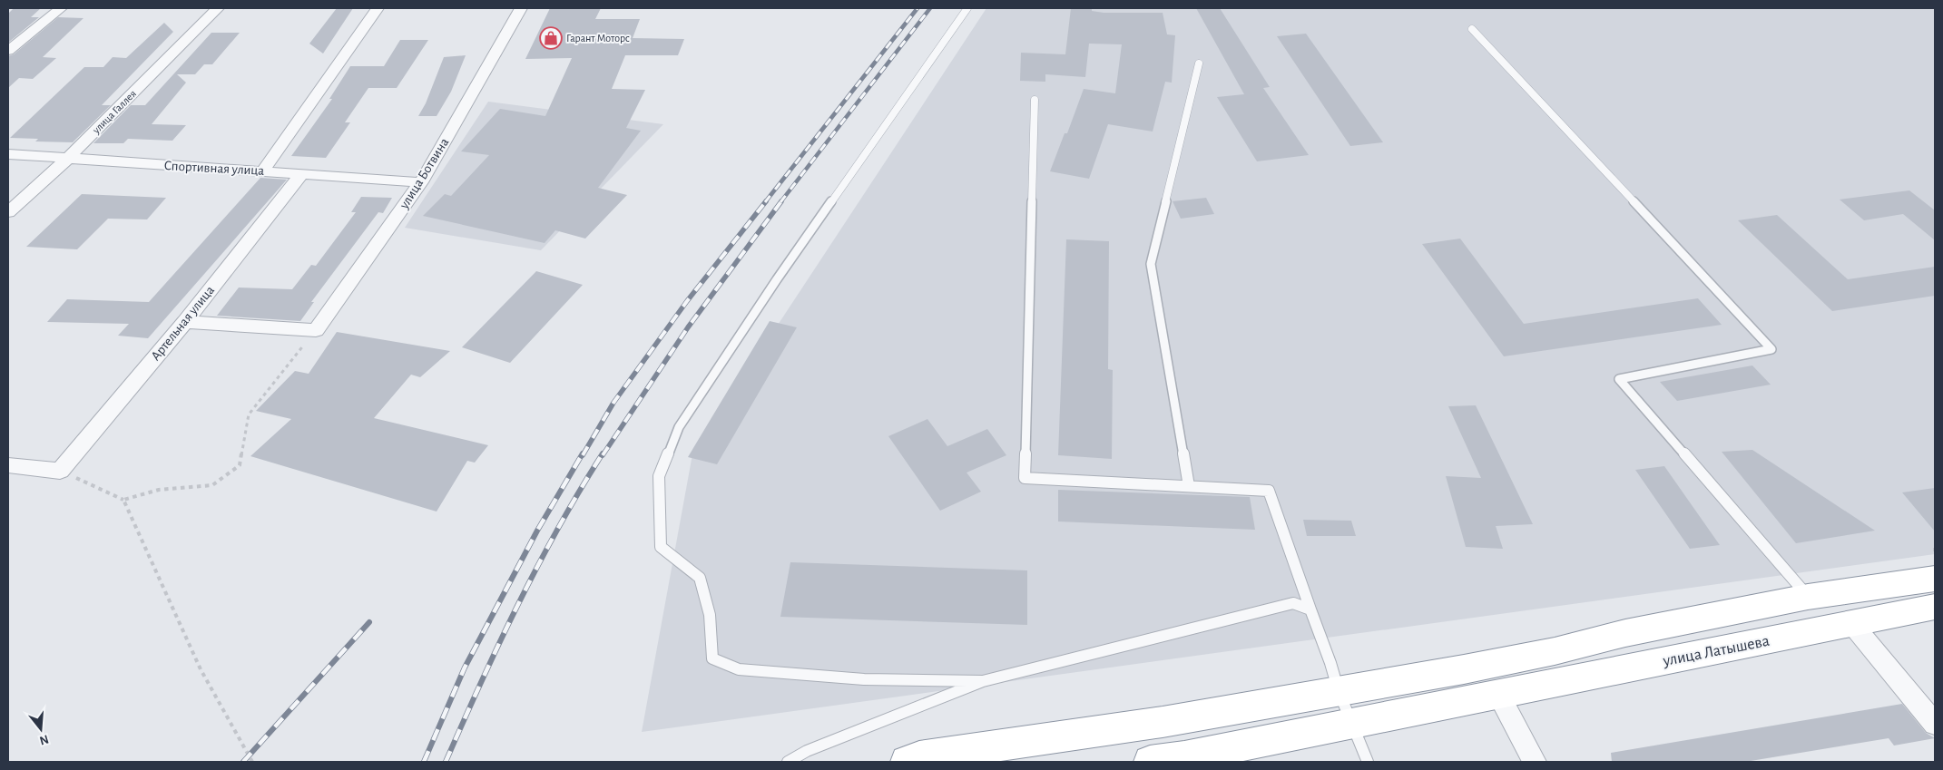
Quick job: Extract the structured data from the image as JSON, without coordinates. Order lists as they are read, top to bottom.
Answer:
{
  "streets": {
    "highway": ["улица Латышева"],
    "street": [
      "улица Галлея",
      "Спортивная улица",
      "улица Ботвина",
      "Артельная улица"
    ]
  },
  "crossings": [
    ["улица Галлея", "Спортивная улица"],
    ["Спортивная улица", "улица Ботвина"],
    ["Спортивная улица", "Артельная улица"]
  ],
  "places": {
    "shop": ["Гарант Моторс"]
  },
  "north": "bottom"
}
